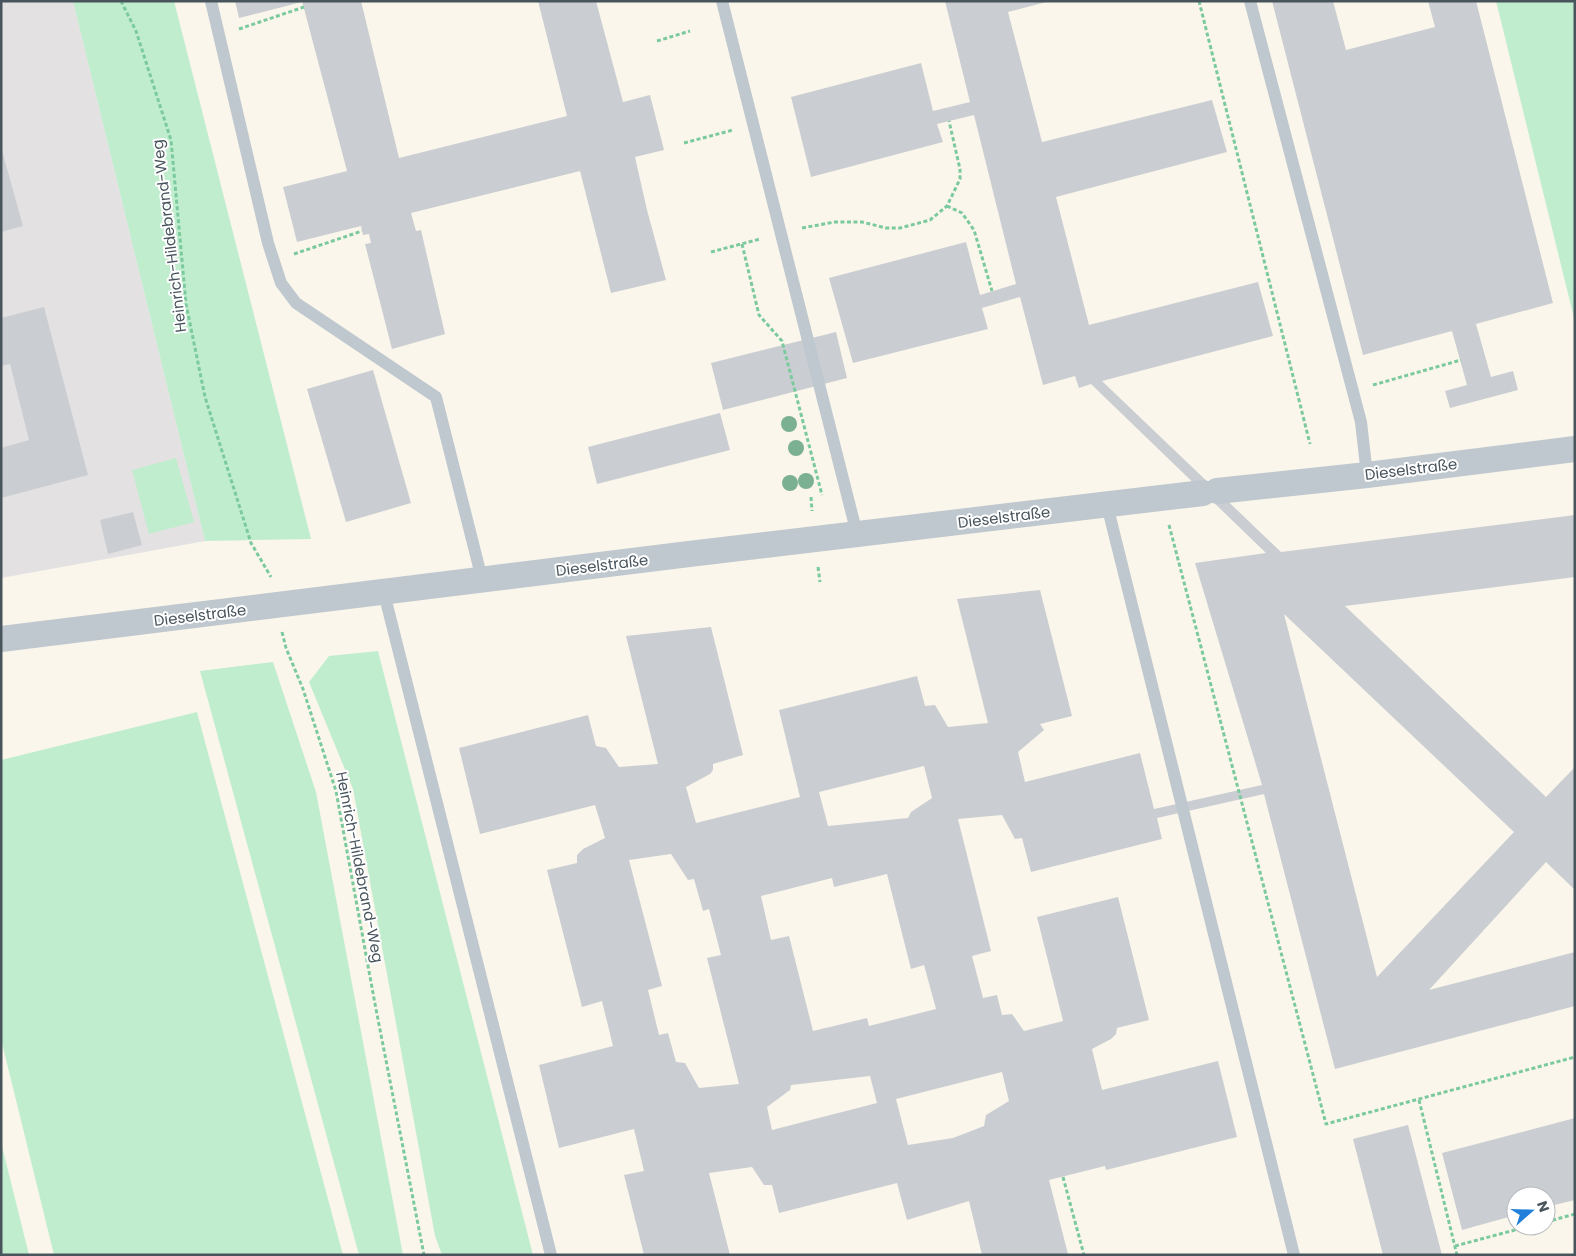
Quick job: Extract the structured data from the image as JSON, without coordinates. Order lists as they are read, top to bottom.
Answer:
{
  "streets": {
    "street": ["Dieselstraße"],
    "path": ["Heinrich-Hildebrand-Weg"]
  },
  "crossings": [
    ["Heinrich-Hildebrand-Weg", "Dieselstraße"]
  ],
  "north": "right"
}
